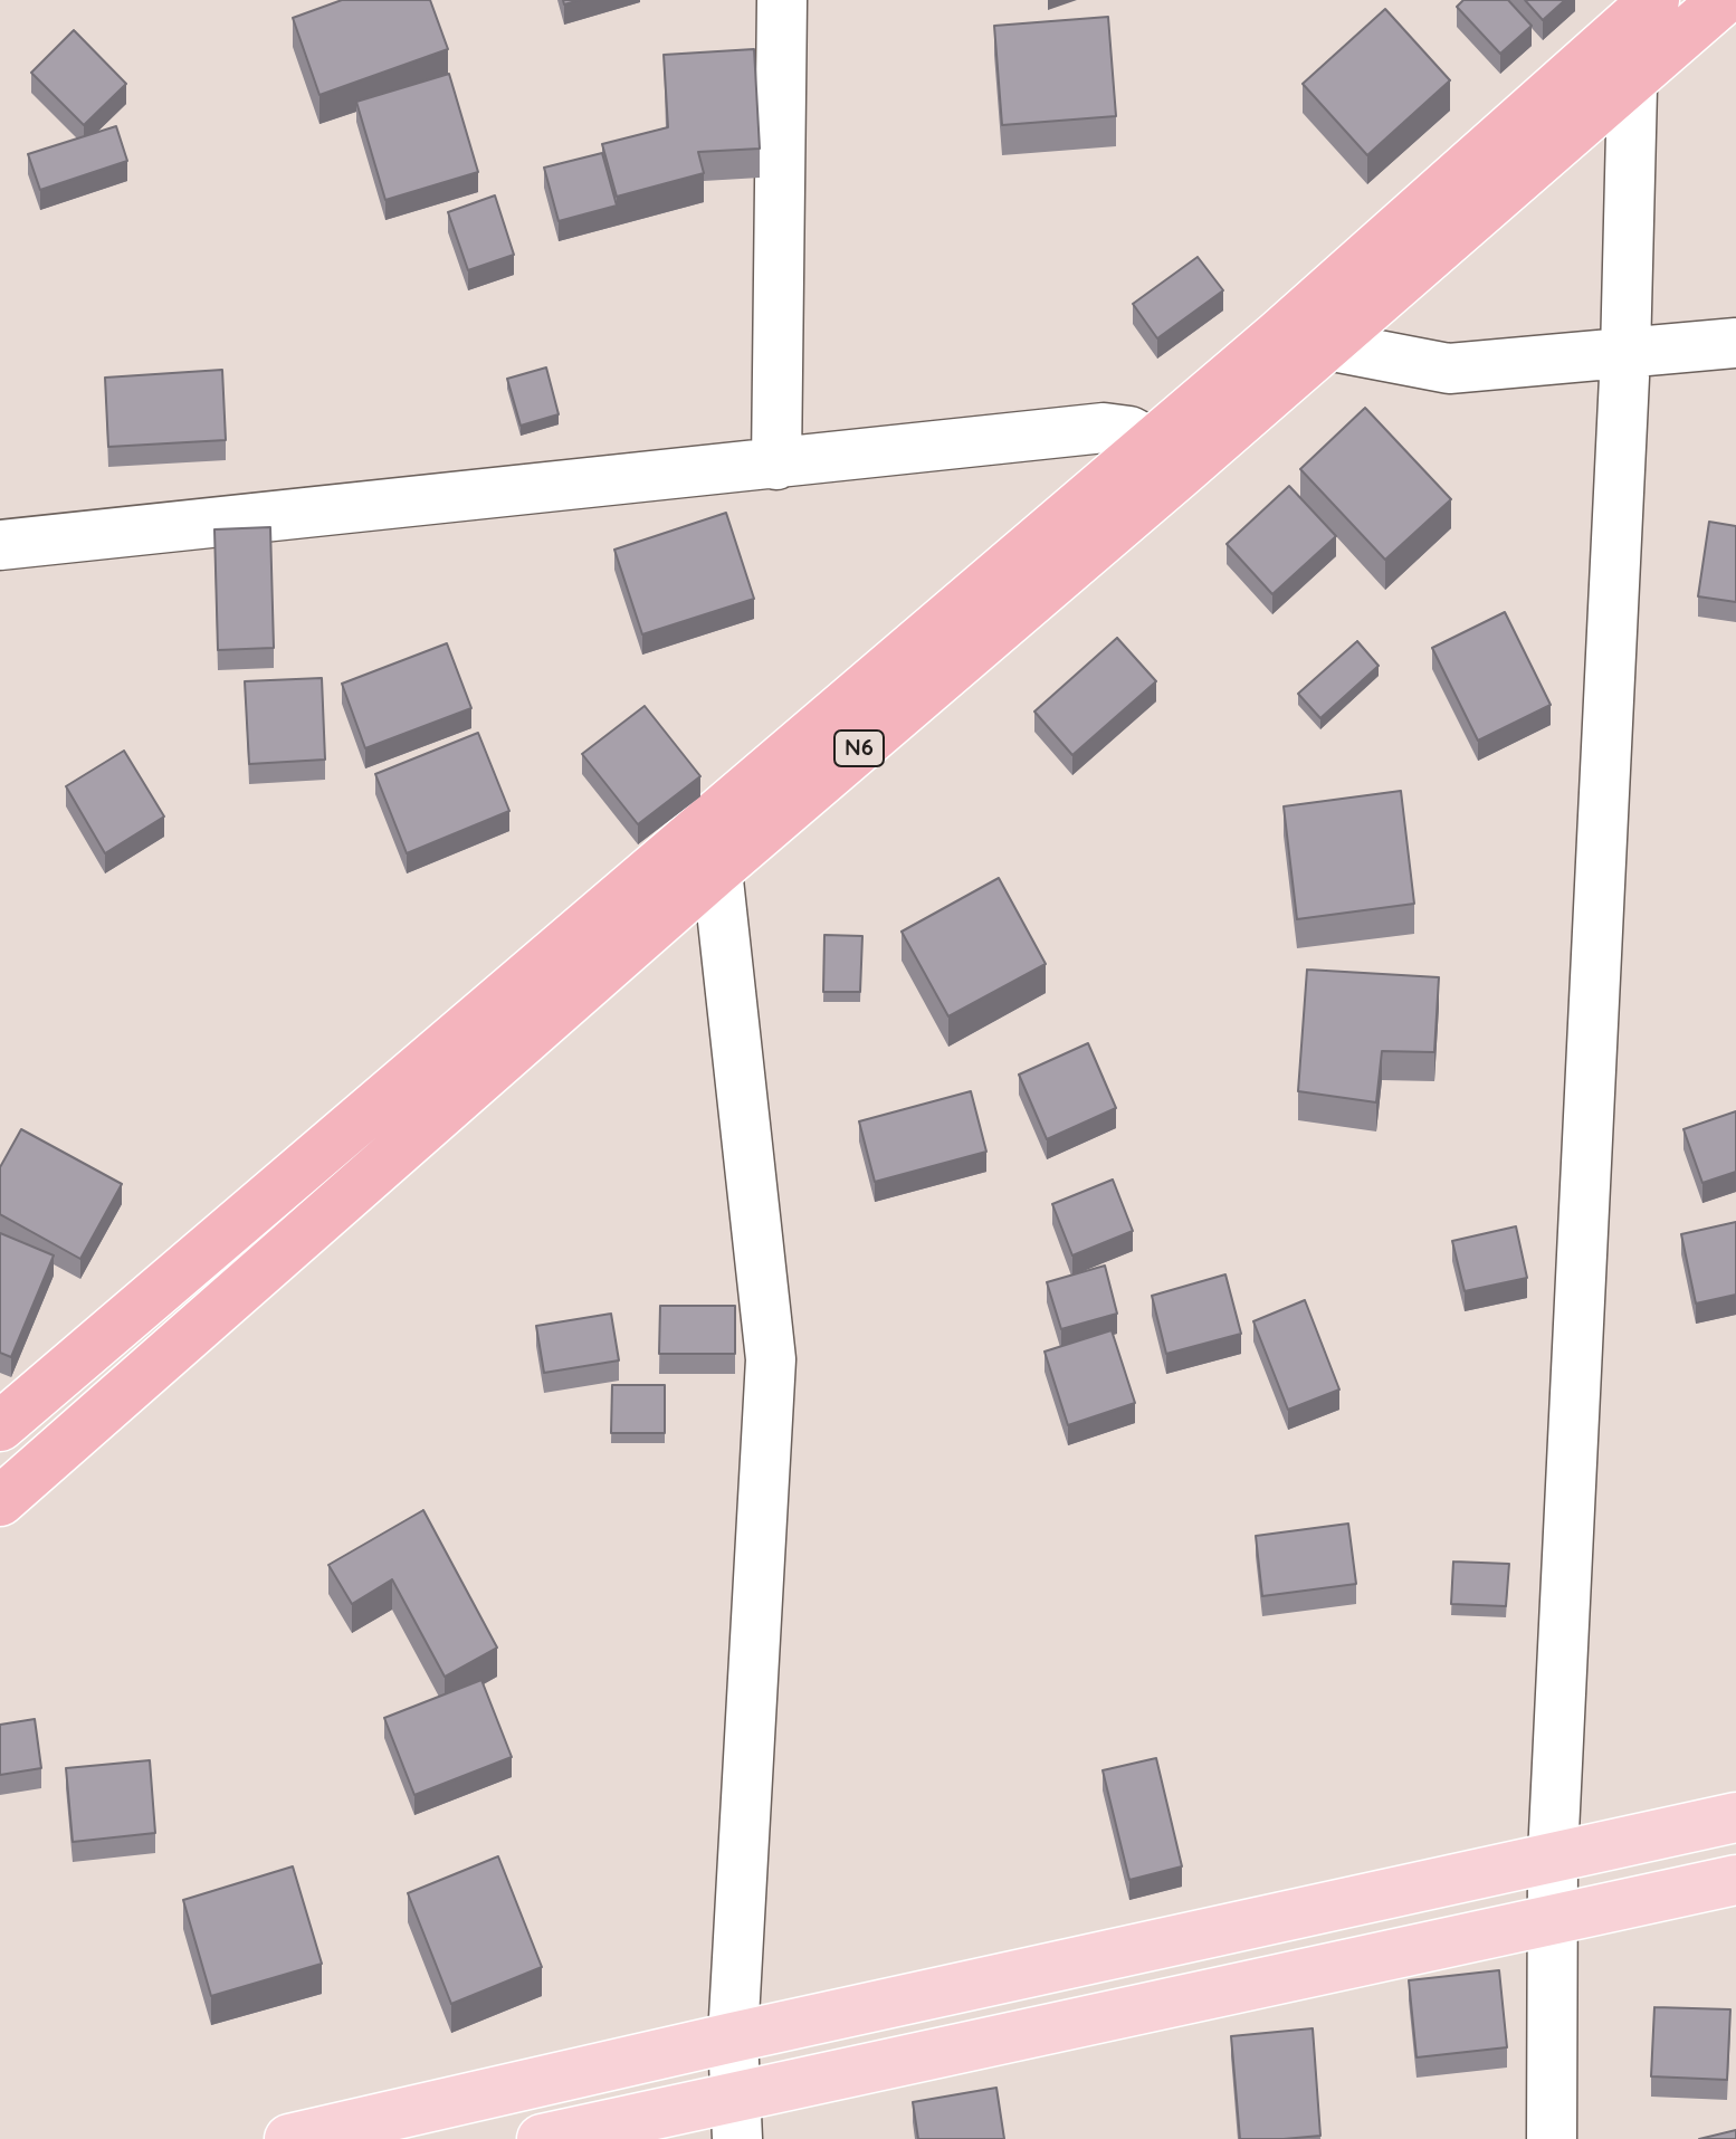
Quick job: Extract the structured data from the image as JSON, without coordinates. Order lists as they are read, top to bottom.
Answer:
{
  "streets": {
    "highway": ["N6"]
  }
}
